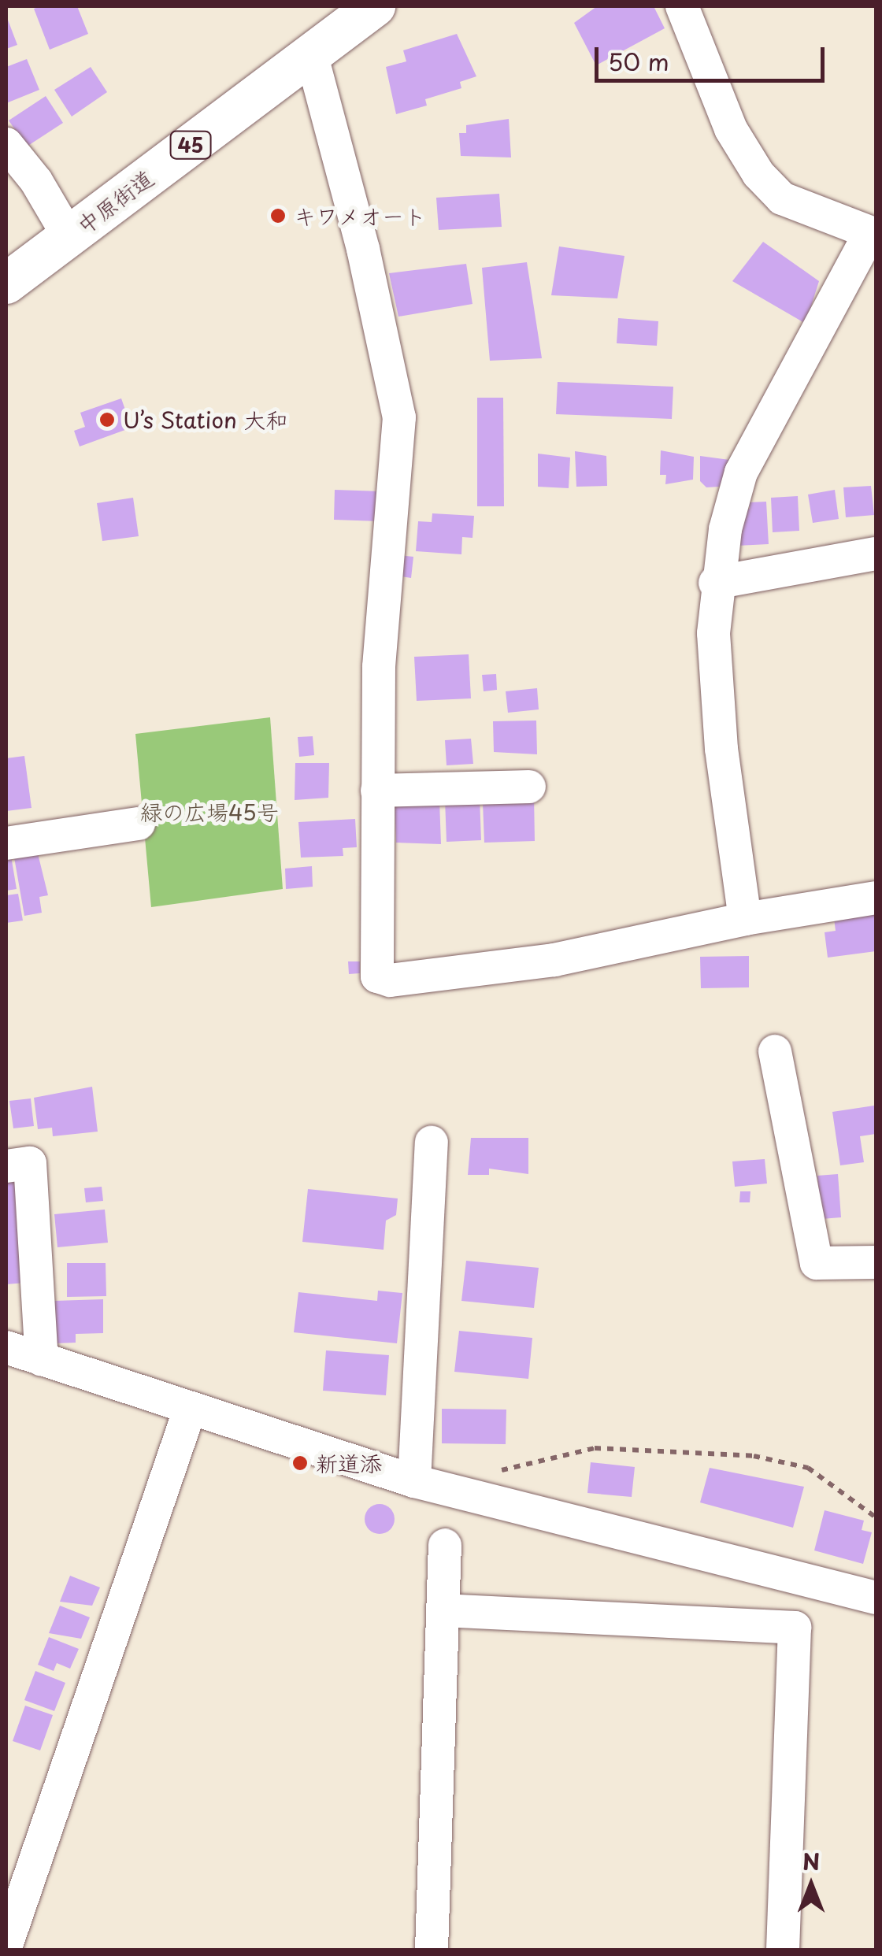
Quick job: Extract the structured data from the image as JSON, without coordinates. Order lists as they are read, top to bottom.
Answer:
{
  "streets": {
    "main road": ["45", "中原街道"]
  },
  "parks": ["緑の広場45号"],
  "places": ["キワメオート", "U’s Station 大和", "新道添"],
  "scale_bar": "50 m",
  "north": "top"
}
